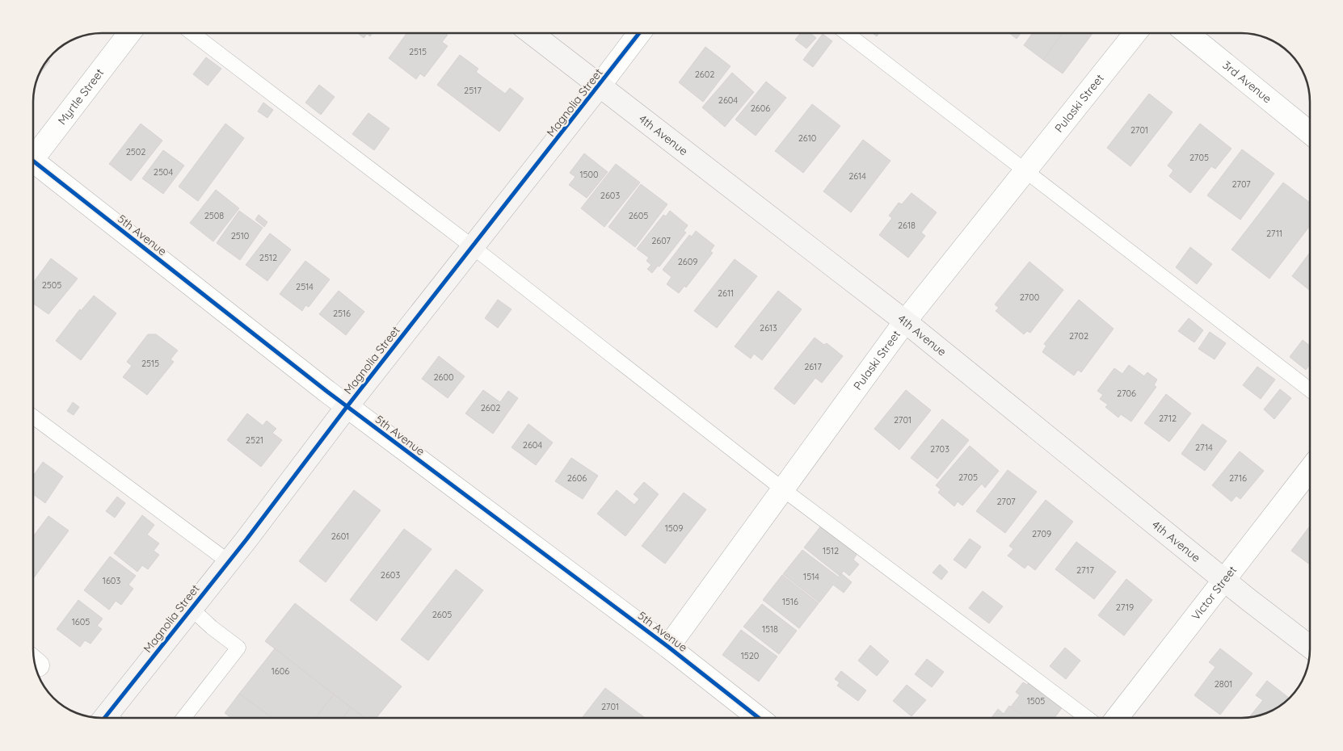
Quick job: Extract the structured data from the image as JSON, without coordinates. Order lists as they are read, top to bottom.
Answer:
{
  "streets": {
    "main road": ["Magnolia Street", "4th Avenue"],
    "street": [
      "3rd Avenue",
      "Myrtle Street",
      "Pulaski Street",
      "5th Avenue",
      "Victor Street"
    ]
  },
  "crossings": [
    ["Magnolia Street", "4th Avenue"],
    ["Magnolia Street", "5th Avenue"],
    ["Pulaski Street", "4th Avenue"],
    ["Pulaski Street", "5th Avenue"],
    ["4th Avenue", "Victor Street"]
  ],
  "house_numbers": [
    "2515",
    "2602",
    "2517",
    "2604",
    "2606",
    "2701",
    "2610",
    "2502",
    "2705",
    "2504",
    "1500",
    "2614",
    "2707",
    "2603",
    "2508",
    "2605",
    "2618",
    "2711",
    "2510",
    "2607",
    "2512",
    "2609",
    "2505",
    "2514",
    "2611",
    "2700",
    "2516",
    "2613",
    "2702",
    "2515",
    "2617",
    "2600",
    "2706",
    "2602",
    "2712",
    "2701",
    "2521",
    "2604",
    "2714",
    "2703",
    "2705",
    "2606",
    "2716",
    "2707",
    "1509",
    "2709",
    "2601",
    "1512",
    "2717",
    "2603",
    "1514",
    "1603",
    "1516",
    "2719",
    "2605",
    "1605",
    "1518",
    "1520",
    "1606",
    "2801",
    "1505",
    "2701"
  ]
}
